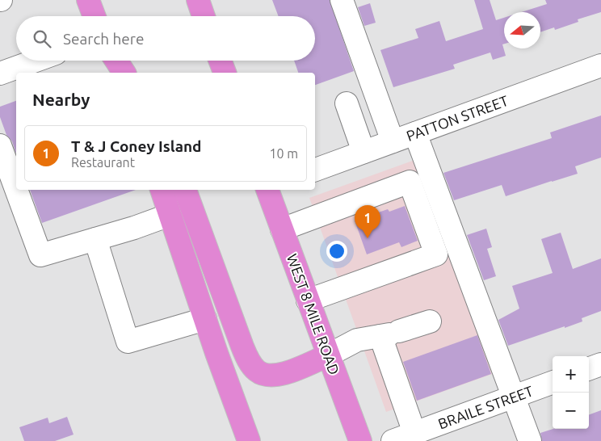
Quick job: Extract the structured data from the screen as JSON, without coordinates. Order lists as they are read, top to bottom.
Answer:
{
  "streets": {
    "highway": ["WEST 8 MILE ROAD"],
    "street": ["PATTON STREET", "BRAILE STREET"]
  },
  "north": "left",
  "page": {
    "search": "Search here",
    "heading": "Nearby",
    "list": [
      {
        "mark": "1",
        "name": "T & J Coney Island",
        "note": "Restaurant",
        "value": "10 m"
      }
    ],
    "pins": "1",
    "map_buttons": ["+", "−"]
  }
}
